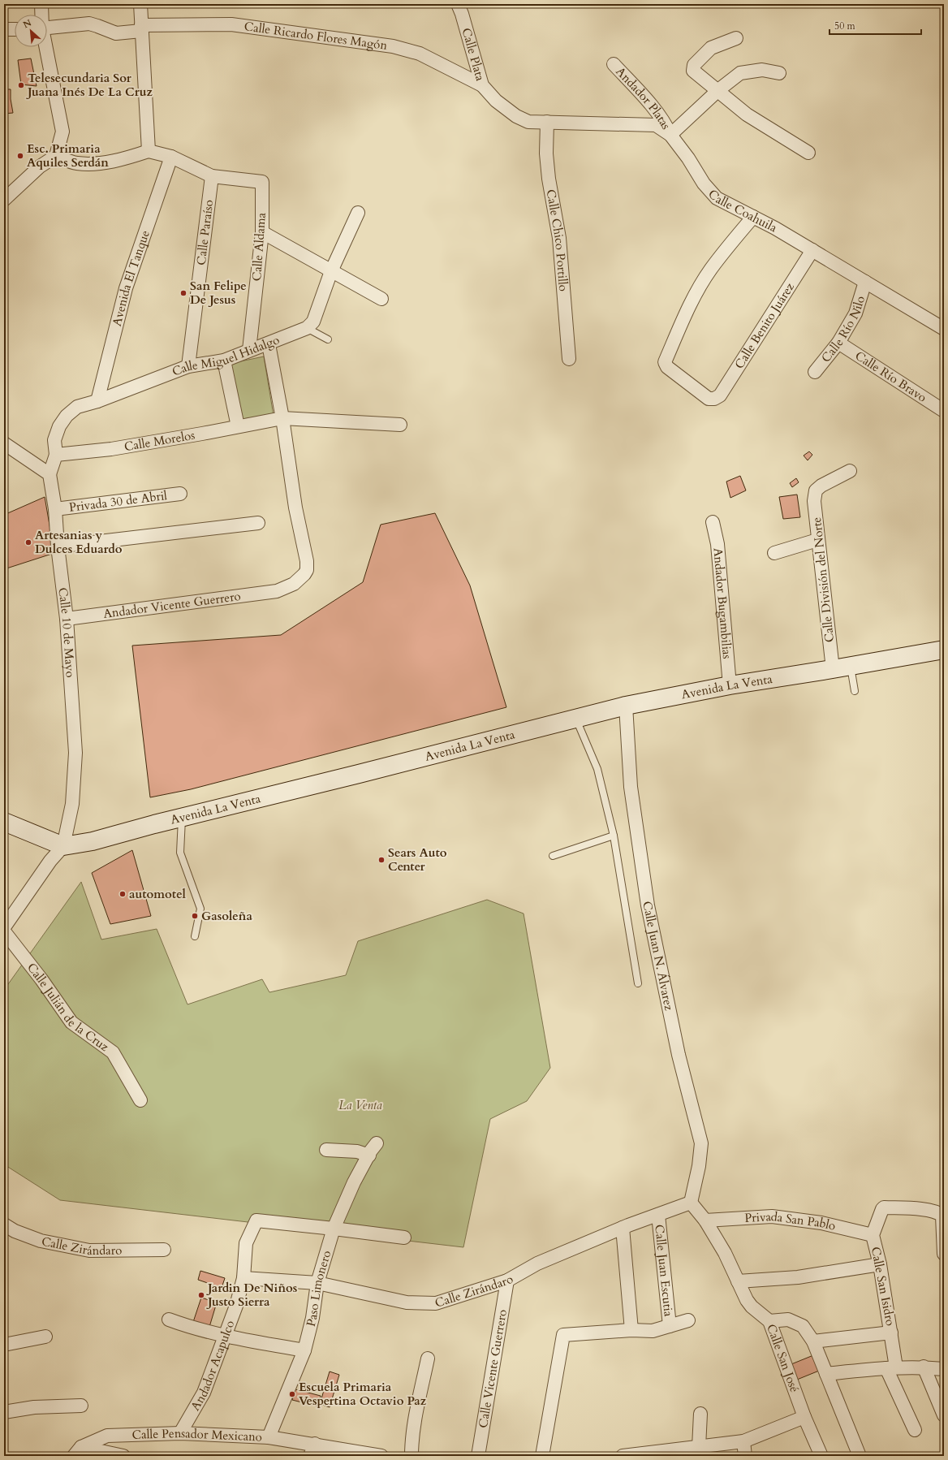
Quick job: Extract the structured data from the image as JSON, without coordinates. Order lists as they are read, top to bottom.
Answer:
{
  "streets": {
    "main road": ["Avenida La Venta"],
    "street": [
      "Calle Ricardo Flores Magón",
      "Calle Plata",
      "Andador Platas",
      "Calle Coahuila",
      "Calle Paraíso",
      "Calle Chico Portillo",
      "Calle Aldama",
      "Avenida El Tanque",
      "Calle Benito Juárez",
      "Calle Río Nilo",
      "Calle Miguel Hidalgo",
      "Calle Río Bravo",
      "Calle Morelos",
      "Privada 30 de Abril",
      "Calle División del Norte",
      "Andador Bugambilias",
      "Andador Vicente Guerrero",
      "Calle 10 de Mayo",
      "Calle Juan N. Álvarez",
      "Calle Julián de la Cruz",
      "Privada San Pablo",
      "Calle Zirándaro",
      "Calle Juan Escutia",
      "Calle San Isidro",
      "Paso Limonero",
      "Calle San José",
      "Andador Acapulco",
      "Calle Vicente Guerrero",
      "Calle Pensador Mexicano"
    ]
  },
  "crossings": [
    ["Calle Ricardo Flores Magón", "Calle Plata"],
    ["Calle Plata", "Calle Coahuila"],
    ["Calle Plata", "Calle Chico Portillo"],
    ["Andador Platas", "Calle Coahuila"],
    ["Calle Coahuila", "Calle Chico Portillo"],
    ["Calle Coahuila", "Calle Benito Juárez"],
    ["Calle Coahuila", "Calle Río Nilo"],
    ["Calle Paraíso", "Calle Aldama"],
    ["Calle Paraíso", "Calle Miguel Hidalgo"],
    ["Calle Aldama", "Calle Miguel Hidalgo"],
    ["Avenida El Tanque", "Calle Miguel Hidalgo"],
    ["Calle Río Nilo", "Calle Río Bravo"],
    ["Calle Miguel Hidalgo", "Calle Morelos"],
    ["Calle Morelos", "Andador Vicente Guerrero"],
    ["Privada 30 de Abril", "Calle 10 de Mayo"],
    ["Calle División del Norte", "Avenida La Venta"],
    ["Andador Bugambilias", "Avenida La Venta"],
    ["Andador Vicente Guerrero", "Calle 10 de Mayo"],
    ["Calle 10 de Mayo", "Avenida La Venta"],
    ["Avenida La Venta", "Calle Juan N. Álvarez"],
    ["Calle Juan N. Álvarez", "Calle Zirándaro"],
    ["Calle Juan N. Álvarez", "Calle San José"],
    ["Privada San Pablo", "Calle San Isidro"],
    ["Privada San Pablo", "Calle San José"],
    ["Calle Zirándaro", "Calle Juan Escutia"],
    ["Calle Zirándaro", "Paso Limonero"],
    ["Calle Zirándaro", "Calle San José"],
    ["Calle Zirándaro", "Andador Acapulco"],
    ["Calle Zirándaro", "Calle Vicente Guerrero"],
    ["Paso Limonero", "Andador Acapulco"],
    ["Paso Limonero", "Calle Pensador Mexicano"],
    ["Andador Acapulco", "Calle Pensador Mexicano"]
  ],
  "parks": ["La Venta"],
  "places": [
    "Telesecundaria Sor Juana Inés De La Cruz",
    "Esc. Primaria Aquiles Serdán",
    "San Felipe De Jesus",
    "Artesanias y Dulces Eduardo",
    "Sears Auto Center",
    "automotel",
    "Gasoleña",
    "Jardin De Niños Justo Sierra",
    "Escuela Primaria Vespertina Octavio Paz"
  ],
  "scale_bar": "50 m",
  "north": "top left"
}
